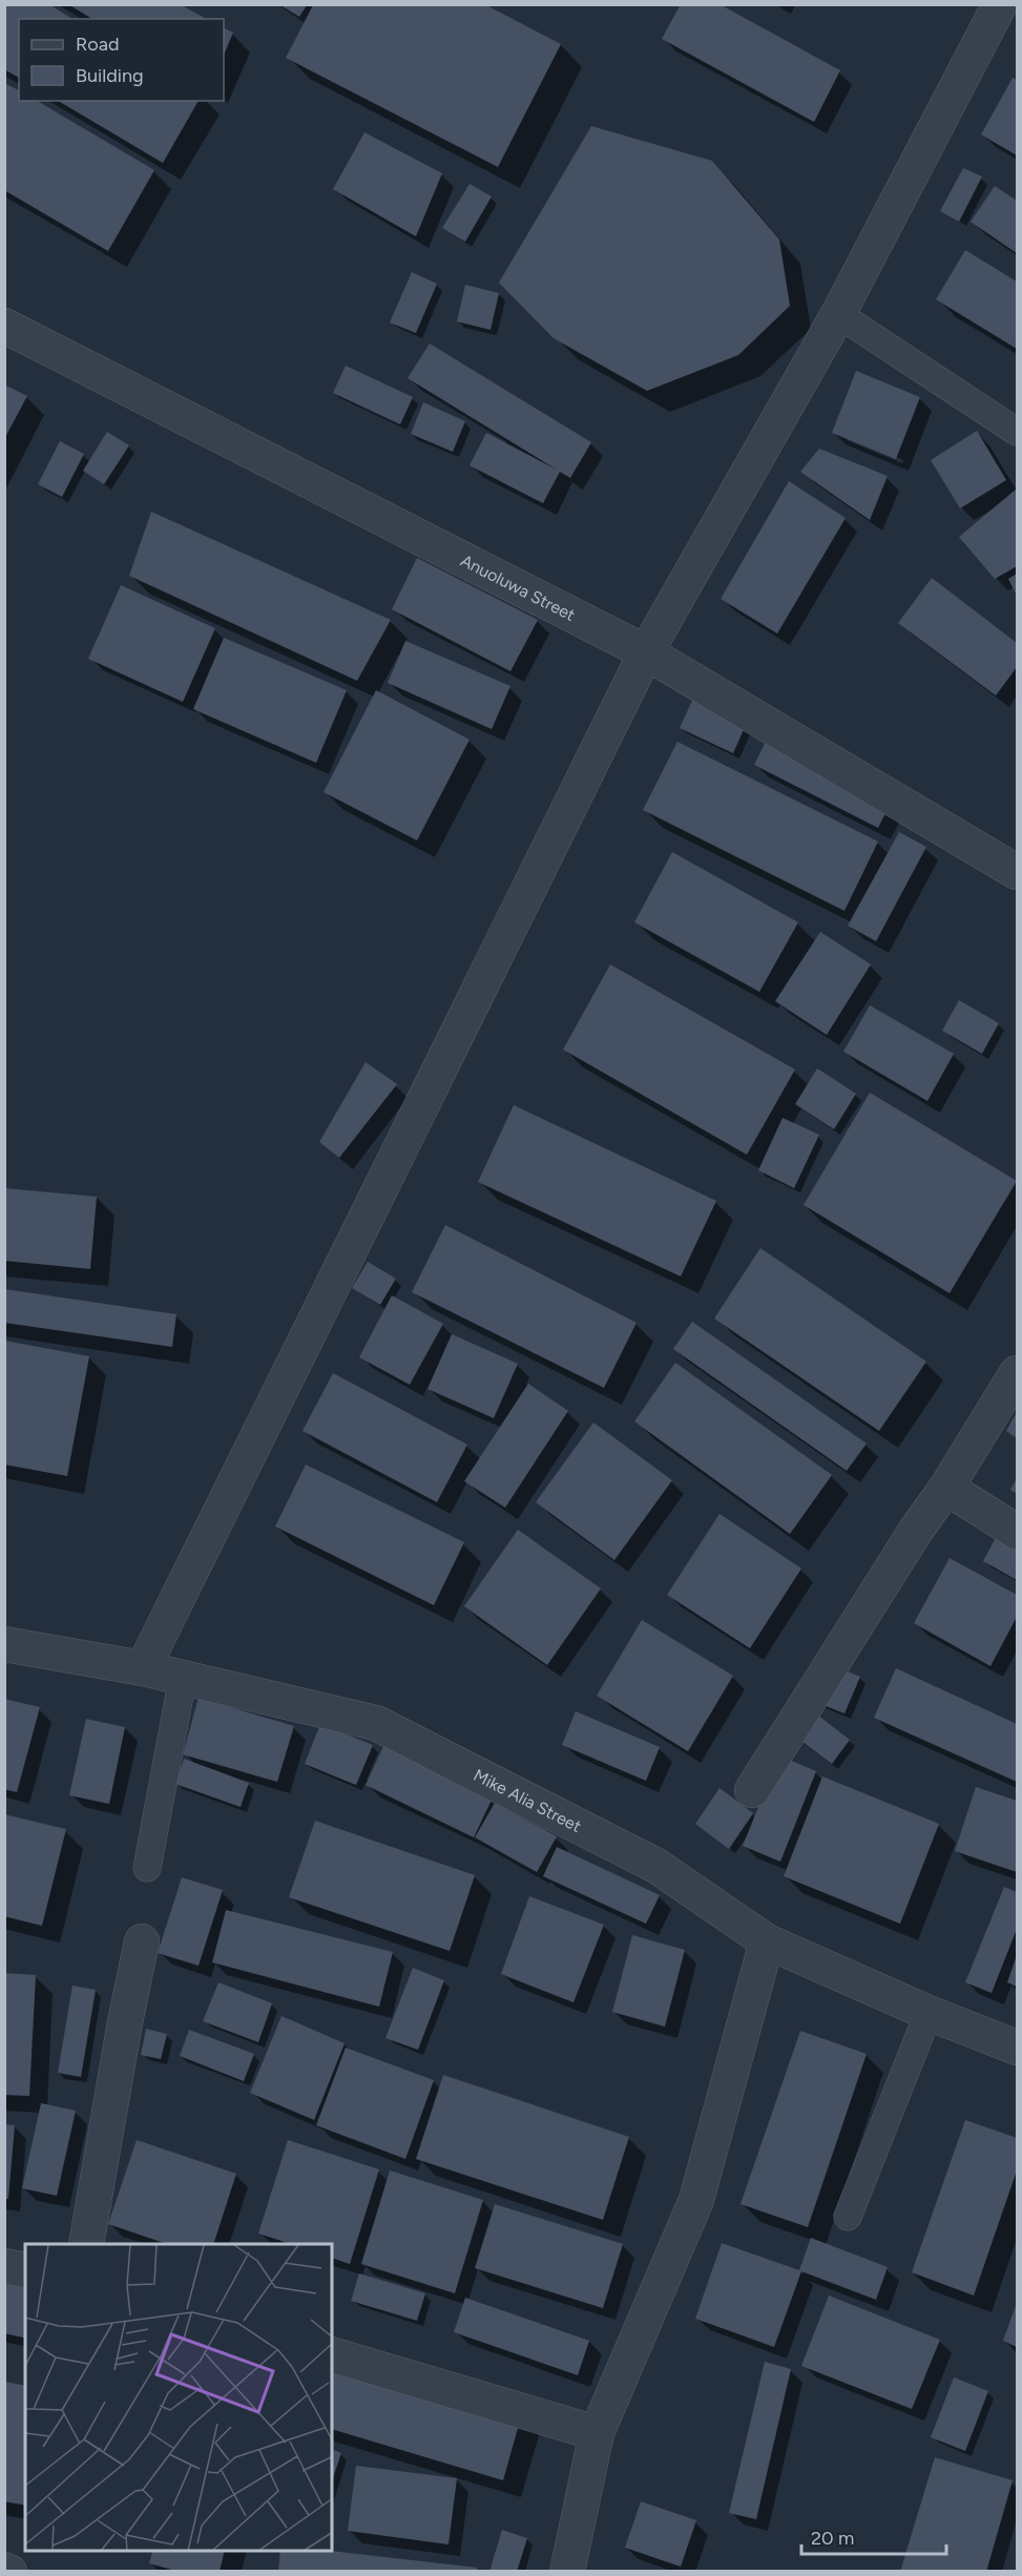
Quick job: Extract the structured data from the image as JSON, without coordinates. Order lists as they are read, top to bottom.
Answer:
{
  "streets": {
    "street": ["Anuoluwa Street", "Mike Alia Street"]
  },
  "legend": ["Road", "Building"],
  "scale_bar": "20 m"
}
